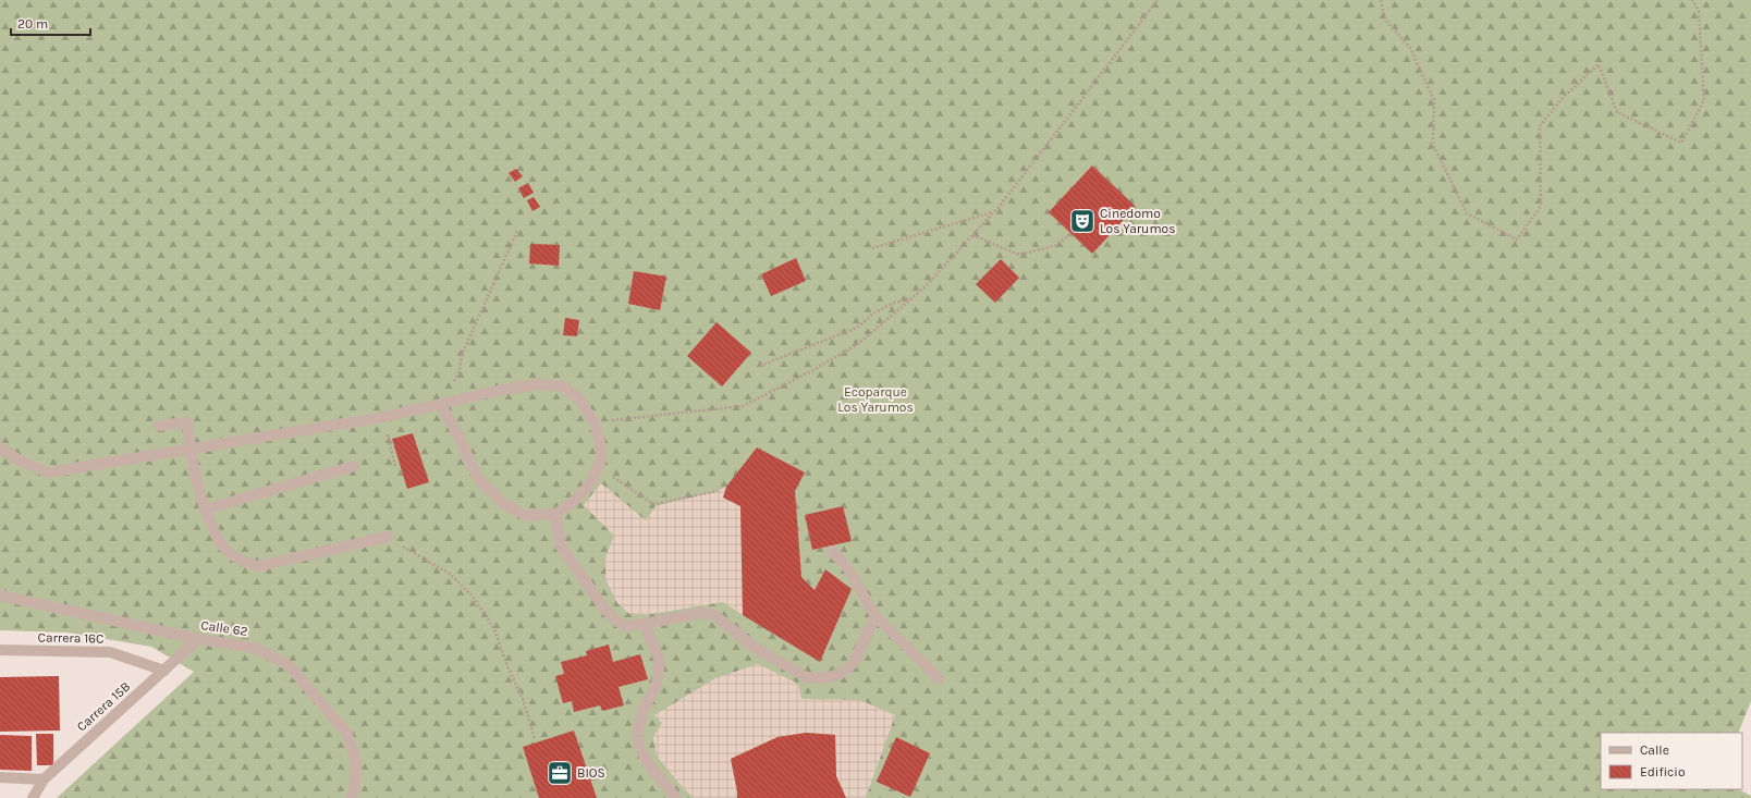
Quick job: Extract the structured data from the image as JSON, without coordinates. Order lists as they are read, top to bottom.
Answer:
{
  "streets": {
    "street": ["Calle 62", "Carrera 16C", "Carrera 15B"]
  },
  "crossings": [
    ["Calle 62", "Carrera 15B"],
    ["Carrera 16C", "Carrera 15B"]
  ],
  "parks": ["Ecoparque Los Yarumos"],
  "places": {
    "theatre": ["Cinedomo Los Yarumos"],
    "office": ["BIOS"]
  },
  "legend": ["Calle", "Edificio"],
  "scale_bar": "20 m"
}
